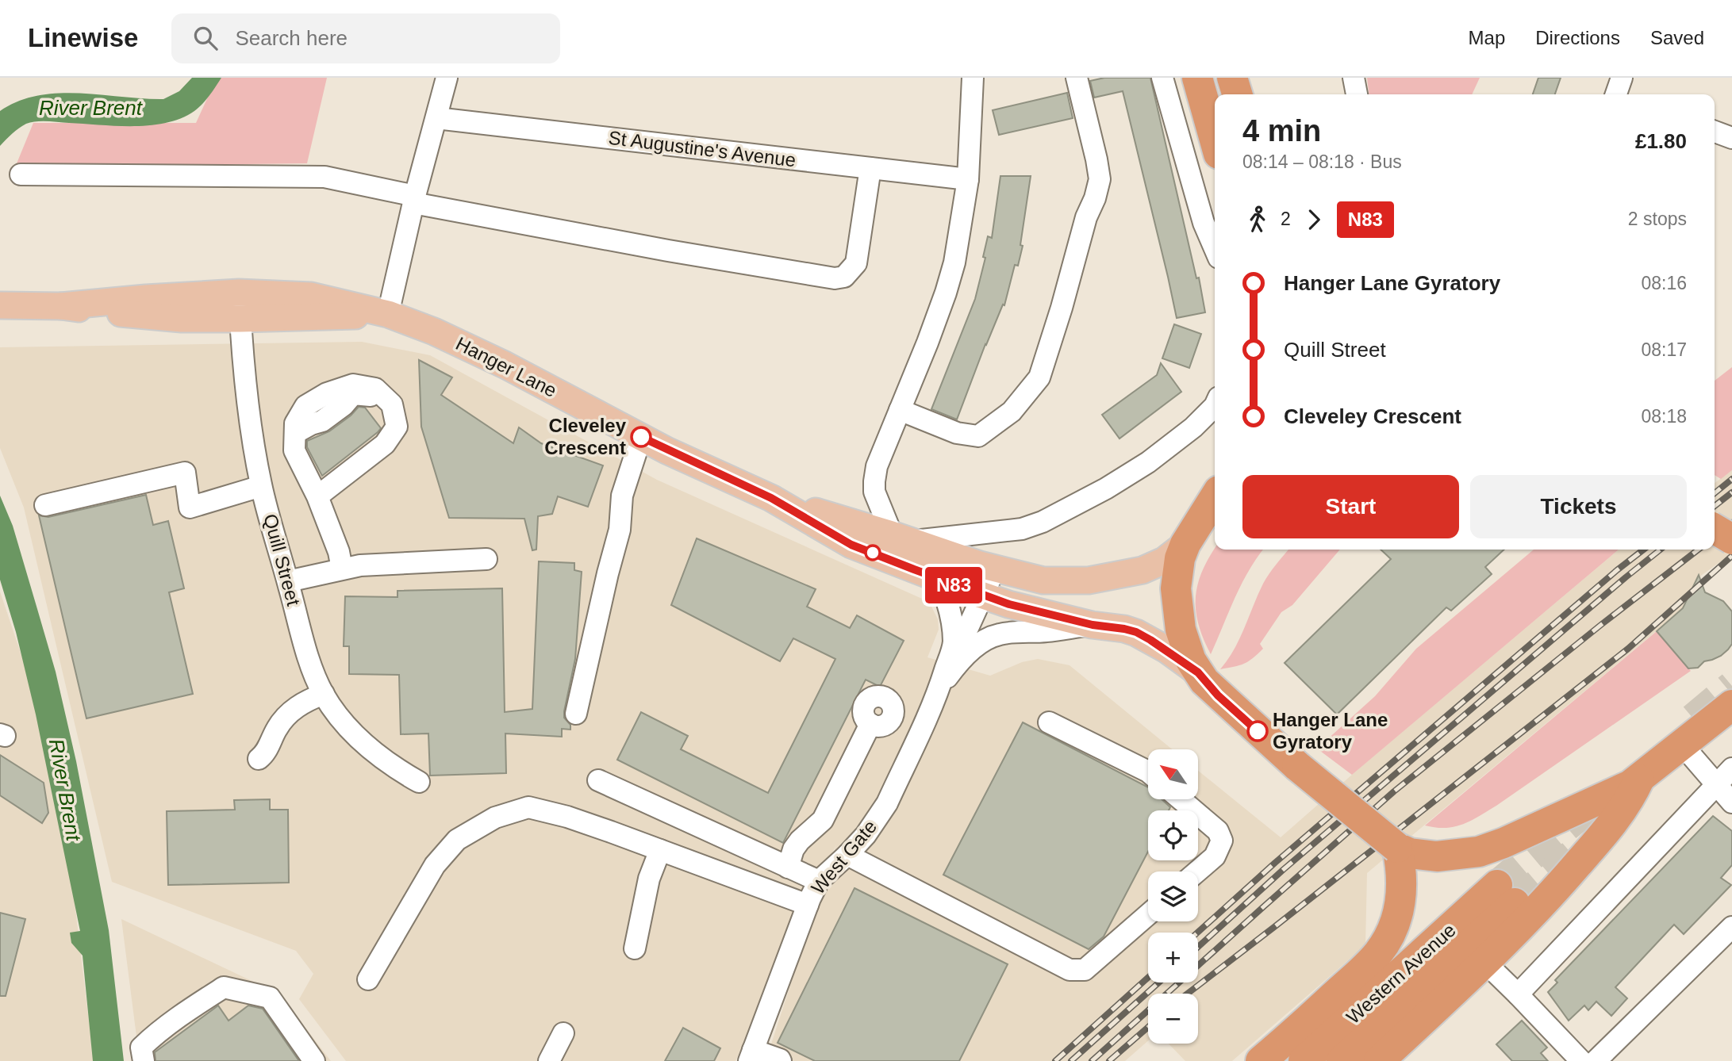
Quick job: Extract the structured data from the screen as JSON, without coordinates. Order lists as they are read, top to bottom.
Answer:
{
  "streets": {
    "highway": ["Western Avenue"],
    "main road": ["Hanger Lane"],
    "street": ["St Augustine's Avenue", "Quill Street", "West Gate"]
  },
  "crossings": [
    ["Hanger Lane", "Quill Street"],
    ["Hanger Lane", "West Gate"]
  ],
  "water": ["River Brent"],
  "places": ["Cleveley Crescent", "Hanger Lane Gyratory"],
  "lines": ["bus line N83"],
  "north": "top left",
  "page": {
    "header": "Linewise",
    "search": "Search here",
    "nav": ["Map", "Directions", "Saved"],
    "on_map": "N83",
    "heading": ["4 min", "08:14 – 08:18 · Bus", "£1.80"],
    "legs": ["2", "N83", "2 stops"],
    "list": [
      {
        "name": "Hanger Lane Gyratory",
        "value": "08:16"
      },
      {
        "name": "Quill Street",
        "value": "08:17"
      },
      {
        "name": "Cleveley Crescent",
        "value": "08:18"
      }
    ],
    "buttons": ["Start", "Tickets"],
    "map_buttons": ["+", "−"]
  }
}
